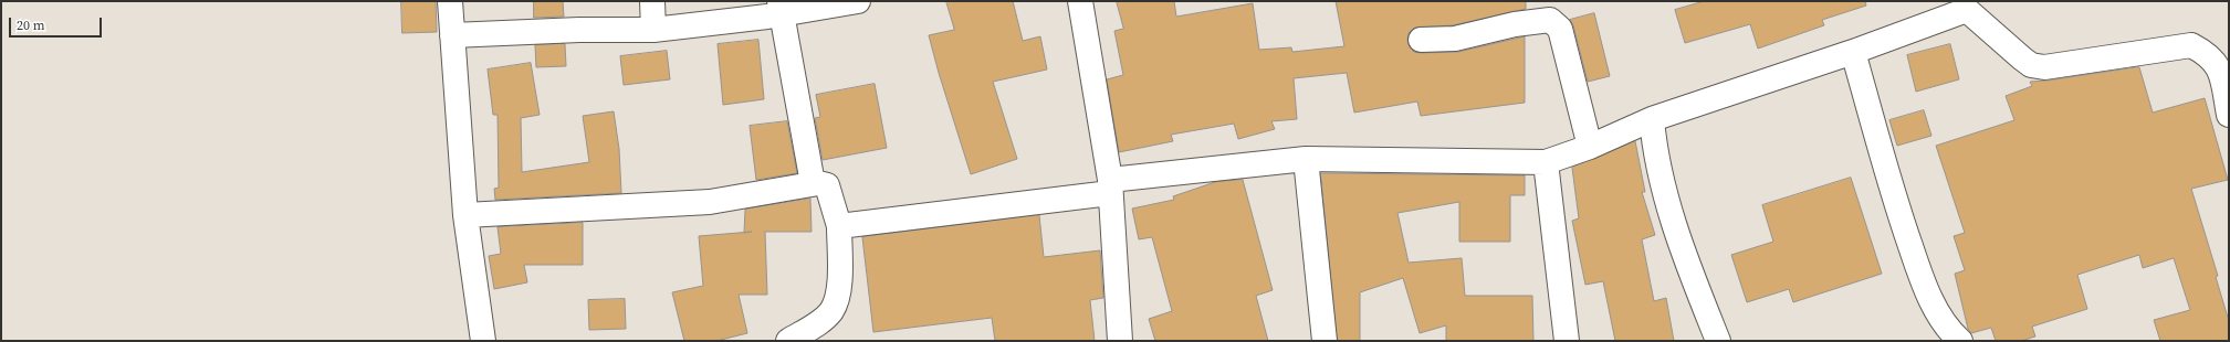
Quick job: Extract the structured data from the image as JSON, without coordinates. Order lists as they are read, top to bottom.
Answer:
{
  "scale_bar": "20 m"
}
